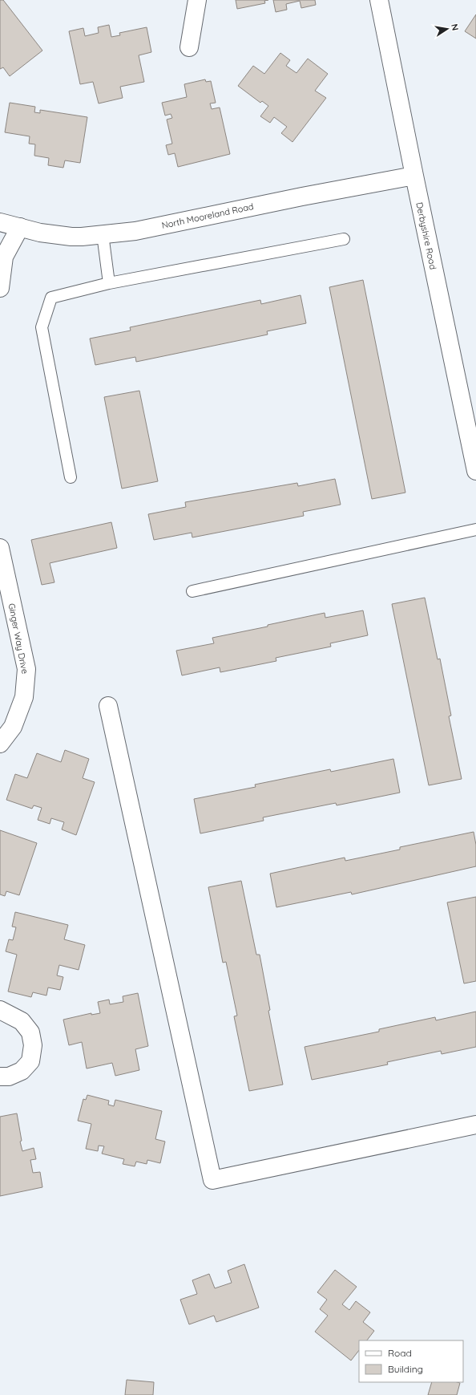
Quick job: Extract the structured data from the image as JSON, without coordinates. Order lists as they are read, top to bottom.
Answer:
{
  "streets": {
    "street": ["North Mooreland Road", "Derbyshire Road", "Ginger Way Drive"]
  },
  "crossings": [
    ["North Mooreland Road", "Derbyshire Road"]
  ],
  "legend": ["Road", "Building"],
  "north": "right"
}
